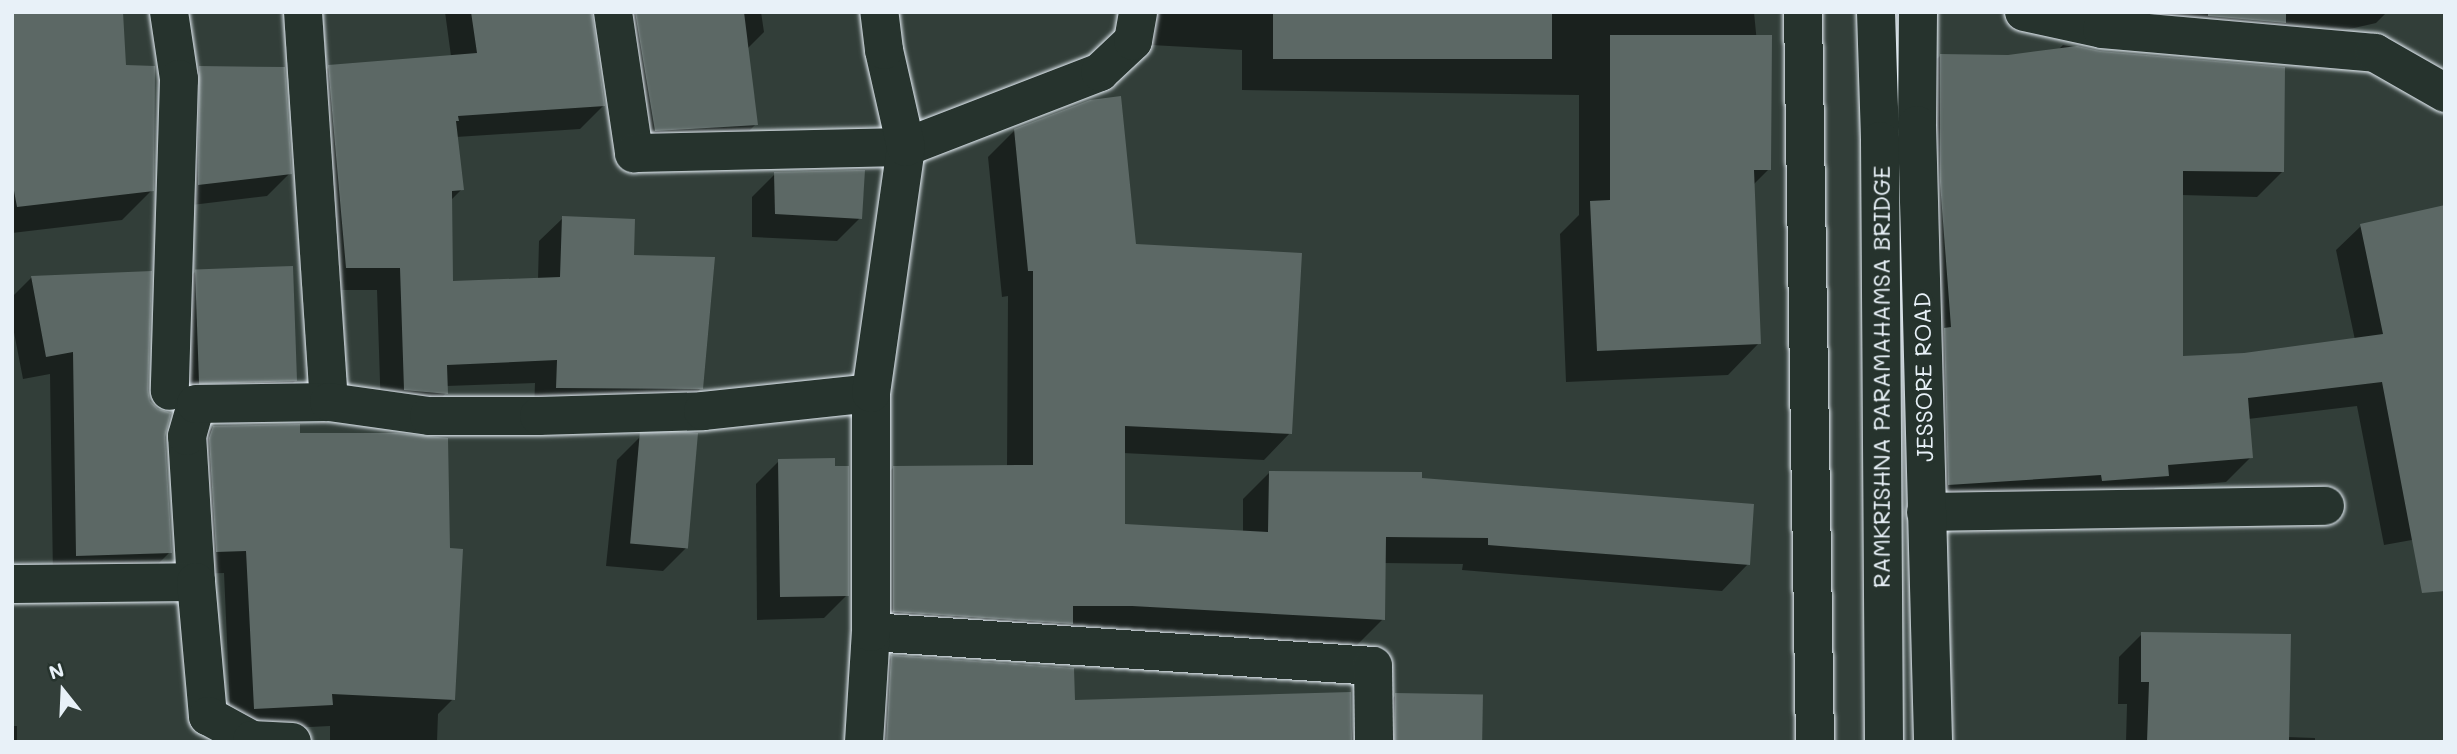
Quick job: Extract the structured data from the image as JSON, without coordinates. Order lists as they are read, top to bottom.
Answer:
{
  "streets": {
    "street": ["RAMKRISHNA PARAMAHAMSA BRIDGE", "JESSORE ROAD"]
  },
  "north": "top"
}
